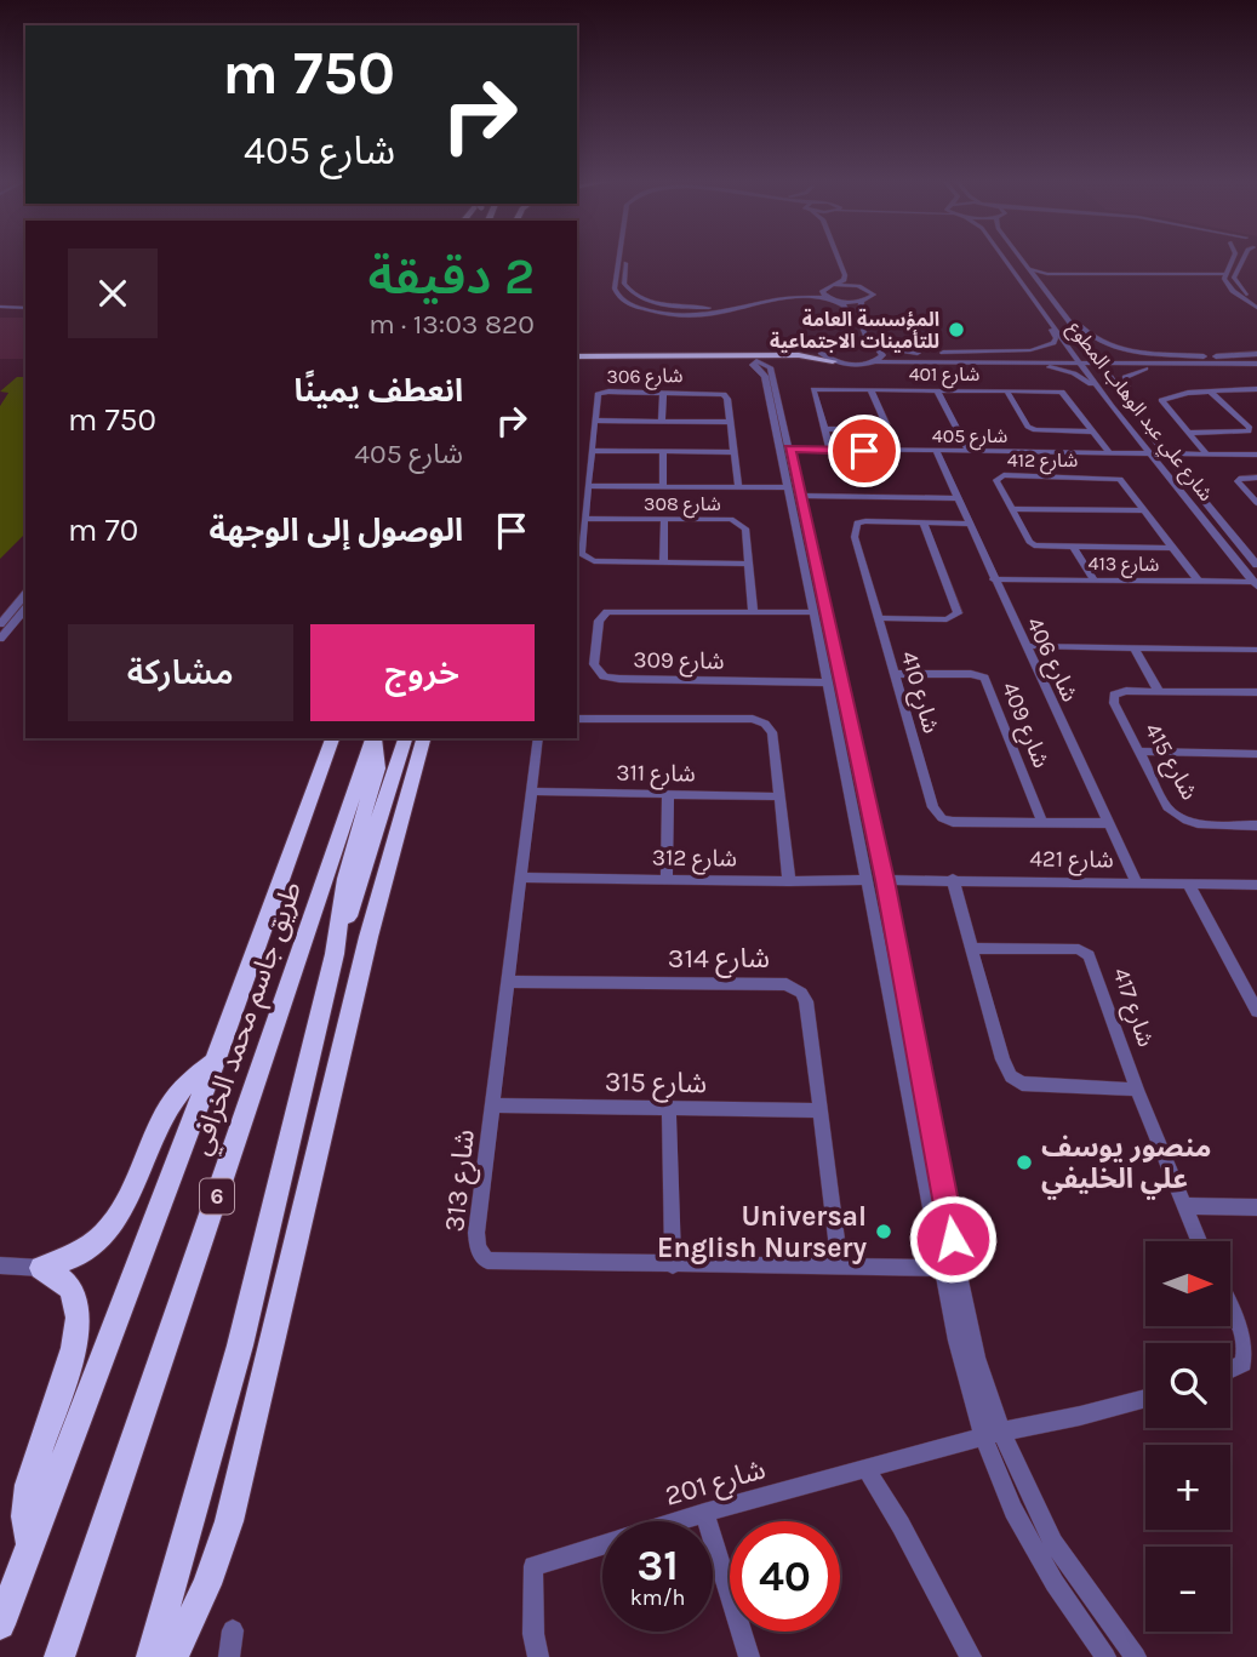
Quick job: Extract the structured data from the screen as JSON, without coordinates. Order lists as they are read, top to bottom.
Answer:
{
  "streets": {
    "highway": ["طريق جاسم محمد الخرافي", "6"],
    "street": [
      "شارع 401",
      "شارع 306",
      "شارع علي عبد الوهاب المطوع",
      "شارع 405",
      "شارع 412",
      "شارع 308",
      "شارع 413",
      "شارع 406",
      "شارع 309",
      "شارع 410",
      "شارع 409",
      "شارع 415",
      "شارع 311",
      "شارع 312",
      "شارع 421",
      "شارع 314",
      "شارع 417",
      "شارع 315",
      "شارع 313",
      "شارع 201"
    ]
  },
  "crossings": [
    ["شارع 401", "شارع 405"],
    ["شارع 306", "شارع 308"],
    ["شارع علي عبد الوهاب المطوع", "شارع 405"],
    ["شارع علي عبد الوهاب المطوع", "شارع 413"],
    ["شارع 405", "شارع 406"],
    ["شارع 412", "شارع 413"],
    ["شارع 308", "شارع 309"],
    ["شارع 413", "شارع 406"],
    ["شارع 406", "شارع 410"],
    ["شارع 406", "شارع 421"],
    ["شارع 410", "شارع 409"],
    ["شارع 311", "شارع 313"],
    ["شارع 312", "شارع 313"],
    ["شارع 314", "شارع 315"],
    ["شارع 314", "شارع 313"],
    ["شارع 315", "شارع 313"]
  ],
  "places": ["المؤسسة العامة للتأمينات الاجتماعية", "منصور يوسف علي الخليفي", "Universal English Nursery"],
  "north": "right",
  "page": {
    "turn": ["750 m", "شارع 405"],
    "heading": ["2 دقيقة", "820 m · 13:03"],
    "list": [
      {
        "name": "انعطف يمينًا",
        "note": "شارع 405",
        "value": "750 m"
      },
      {
        "name": "الوصول إلى الوجهة",
        "value": "70 m"
      }
    ],
    "buttons": ["خروج", "مشاركة"],
    "map_buttons": ["+", "−"],
    "speed": "31 km/h",
    "limit": "40"
  }
}
